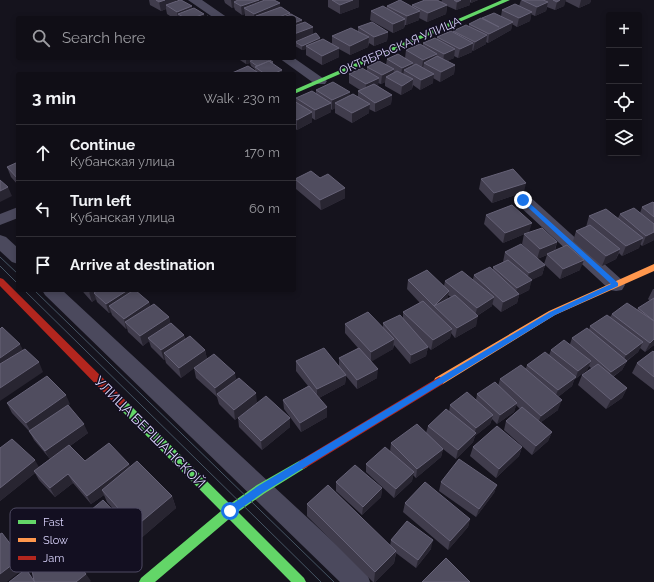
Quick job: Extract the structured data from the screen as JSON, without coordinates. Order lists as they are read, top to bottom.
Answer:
{
  "streets": {
    "street": ["ОКТЯБРЬСКАЯ УЛИЦА", "УЛИЦА БЕРШАНСКОЙ"]
  },
  "legend": ["Fast", "Slow", "Jam"],
  "page": {
    "map_buttons": ["+", "−"],
    "search": "Search here",
    "heading": ["3 min", "Walk · 230 m"],
    "list": [
      ["Continue", "Кубанская улица", "170 m"],
      ["Turn left", "Кубанская улица", "60 m"],
      "Arrive at destination"
    ]
  }
}
